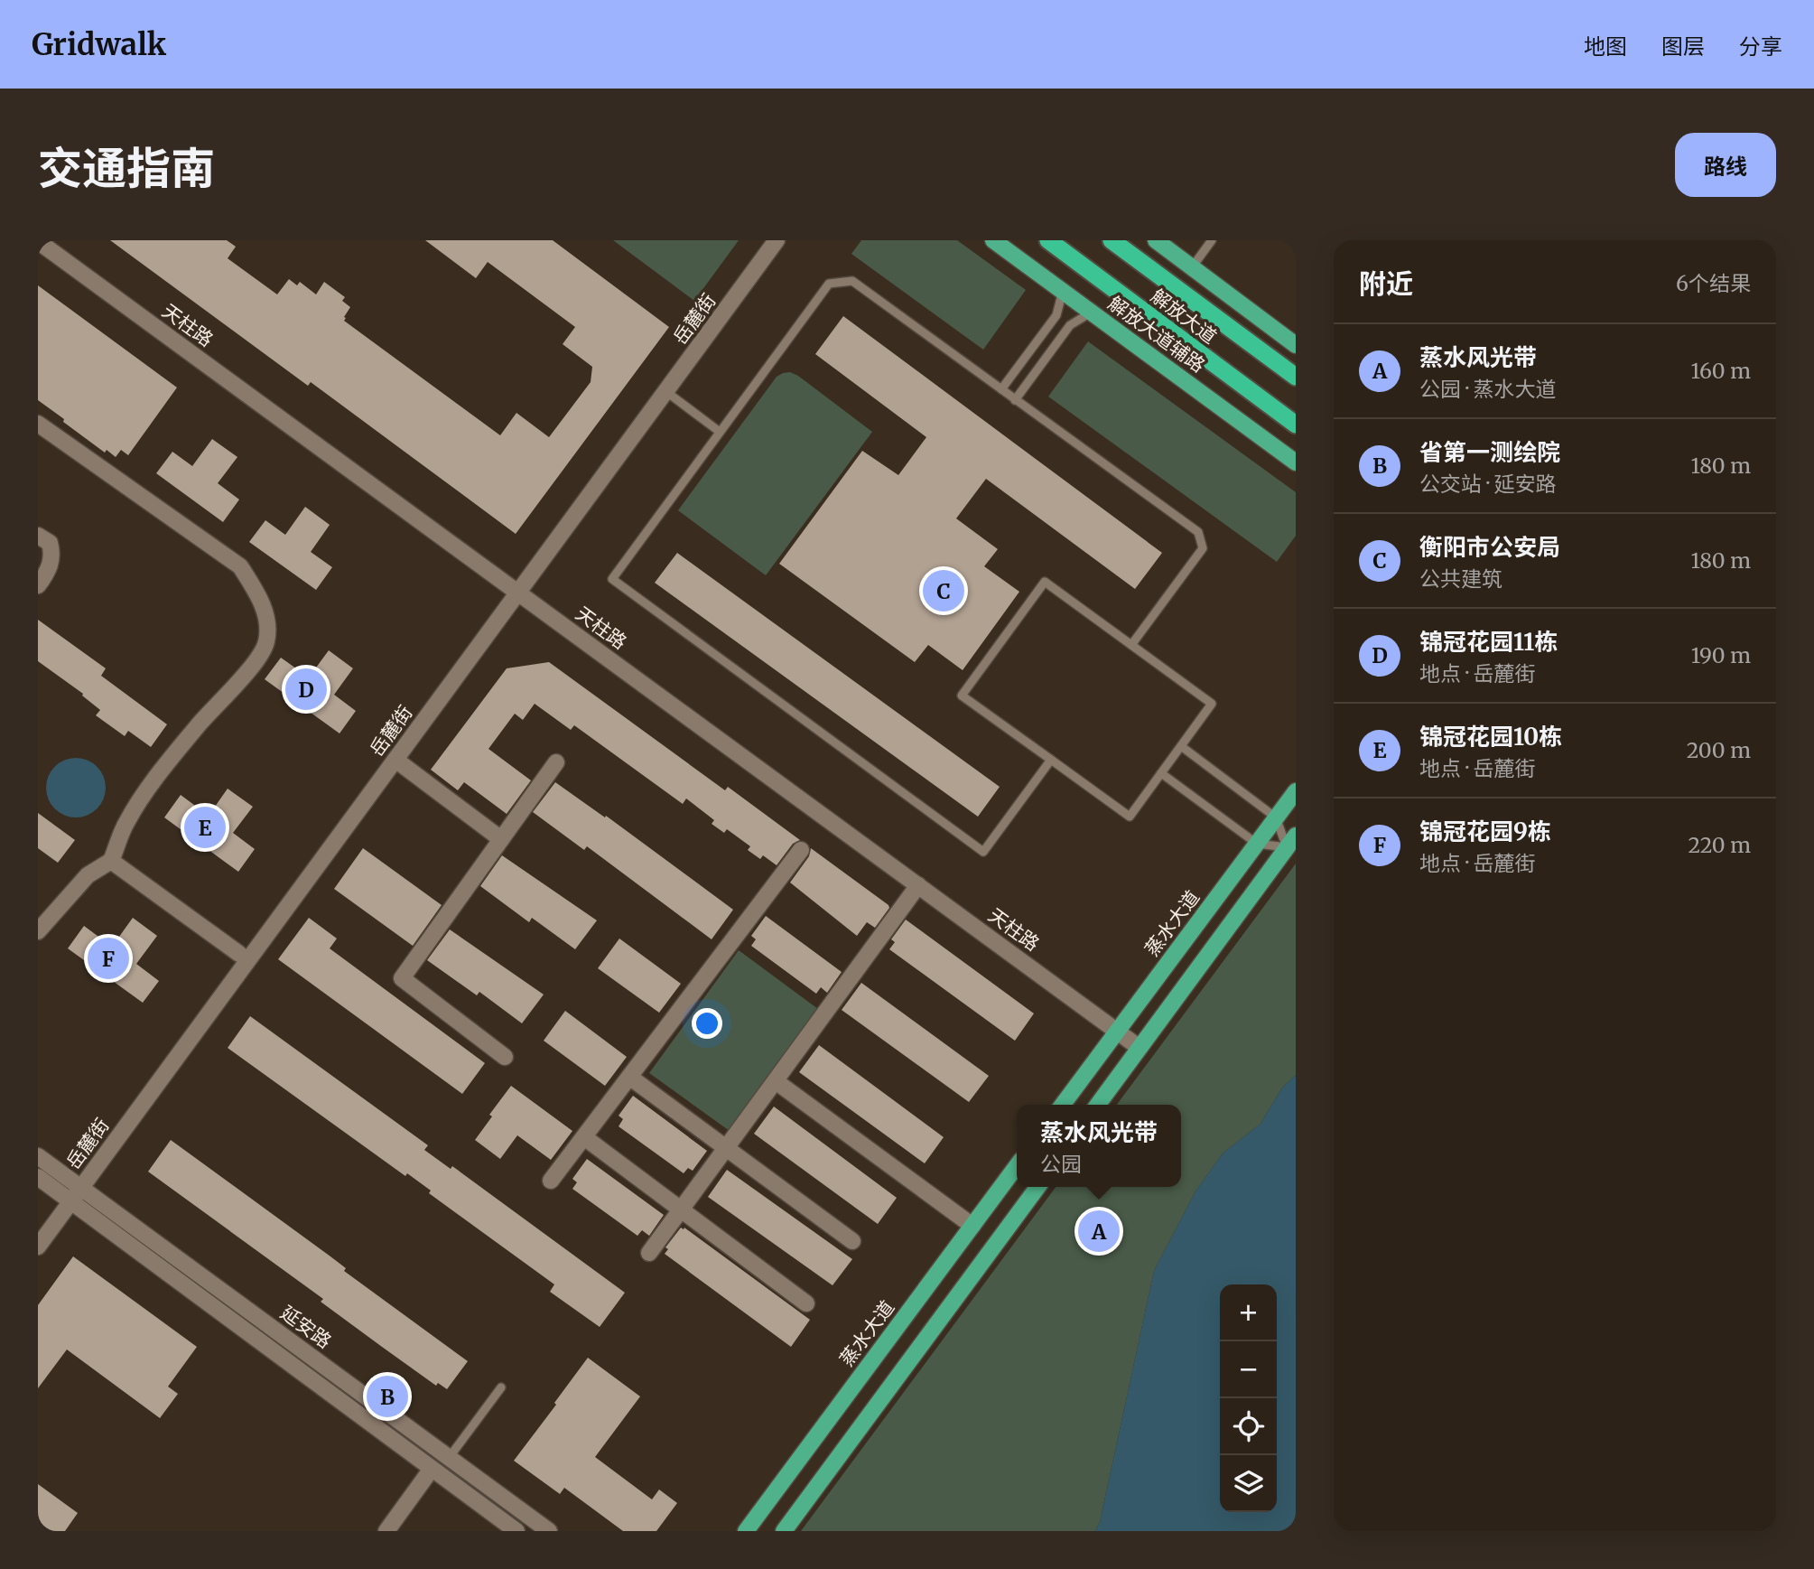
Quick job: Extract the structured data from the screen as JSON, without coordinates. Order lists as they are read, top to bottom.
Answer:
{
  "streets": {
    "highway": ["解放大道"],
    "main road": ["解放大道辅路", "蒸水大道"],
    "street": ["岳麓街", "天柱路", "延安路"]
  },
  "crossings": [
    ["岳麓街", "天柱路"],
    ["岳麓街", "延安路"],
    ["天柱路", "蒸水大道"]
  ],
  "page": {
    "header": "Gridwalk",
    "nav": ["地图", "图层", "分享"],
    "title": "交通指南",
    "buttons": "路线",
    "heading": ["附近", "6个结果"],
    "list": [
      {
        "mark": "A",
        "name": "蒸水风光带",
        "note": "公园 · 蒸水大道",
        "value": "160 m"
      },
      {
        "mark": "B",
        "name": "省第一测绘院",
        "note": "公交站 · 延安路",
        "value": "180 m"
      },
      {
        "mark": "C",
        "name": "衡阳市公安局",
        "note": "公共建筑",
        "value": "180 m"
      },
      {
        "mark": "D",
        "name": "锦冠花园11栋",
        "note": "地点 · 岳麓街",
        "value": "190 m"
      },
      {
        "mark": "E",
        "name": "锦冠花园10栋",
        "note": "地点 · 岳麓街",
        "value": "200 m"
      },
      {
        "mark": "F",
        "name": "锦冠花园9栋",
        "note": "地点 · 岳麓街",
        "value": "220 m"
      }
    ],
    "pins": [
      "C",
      "D",
      "E",
      "F",
      "A",
      "B"
    ],
    "popup": ["蒸水风光带", "公园"],
    "map_buttons": ["+", "−"]
  }
}
